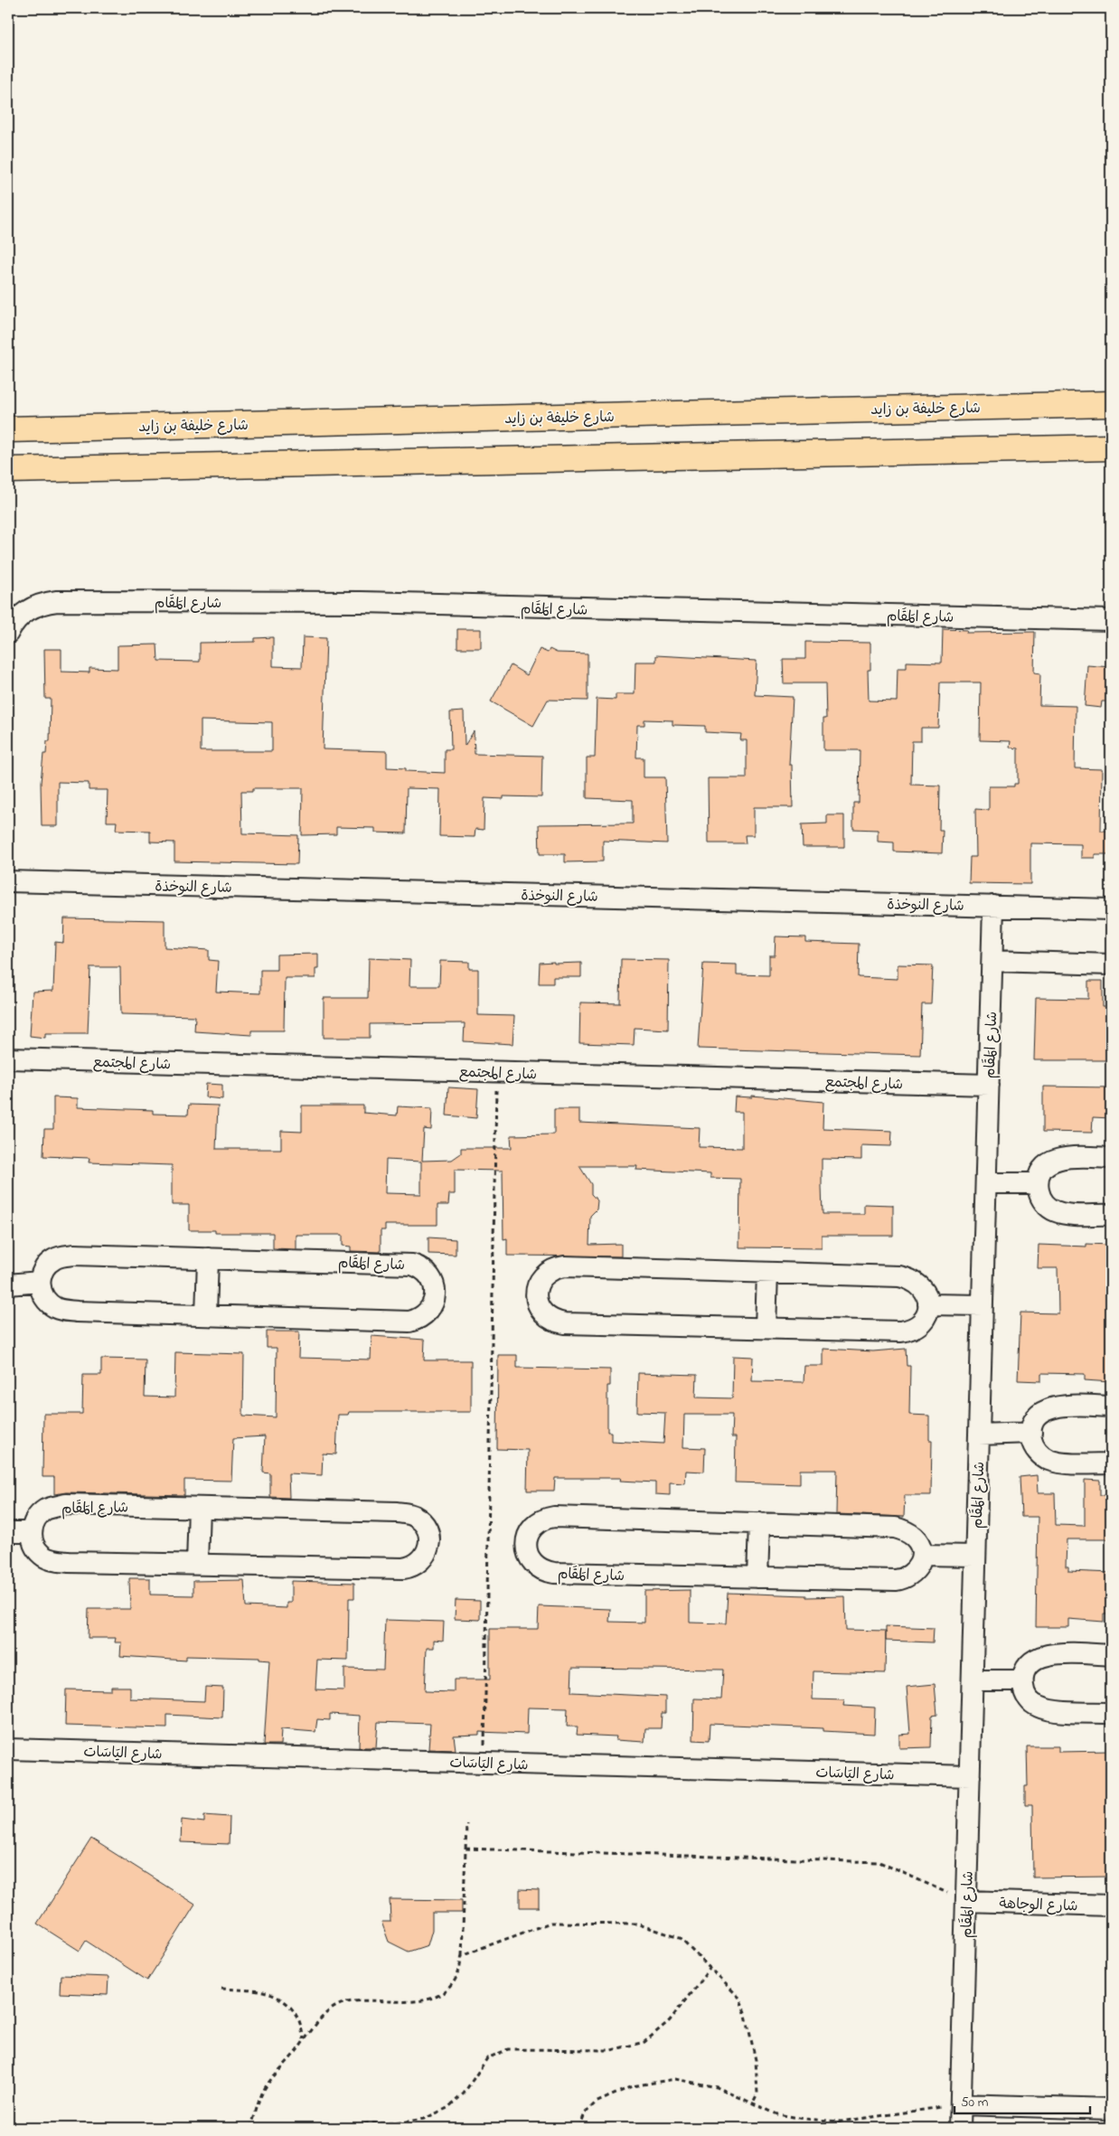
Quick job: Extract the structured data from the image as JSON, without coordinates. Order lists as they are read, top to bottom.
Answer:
{
  "streets": {
    "highway": ["شارع خليفة بن زايد"],
    "street": [
      "شارع المَقَام",
      "شارع النوخذة",
      "شارع المجتمع",
      "شارع اليَاسَات",
      "شارع الوجاهة"
    ]
  },
  "crossings": [
    ["شارع المَقَام", "شارع النوخذة"],
    ["شارع المَقَام", "شارع المجتمع"],
    ["شارع المَقَام", "شارع اليَاسَات"],
    ["شارع المَقَام", "شارع الوجاهة"]
  ],
  "scale_bar": "50 m"
}
